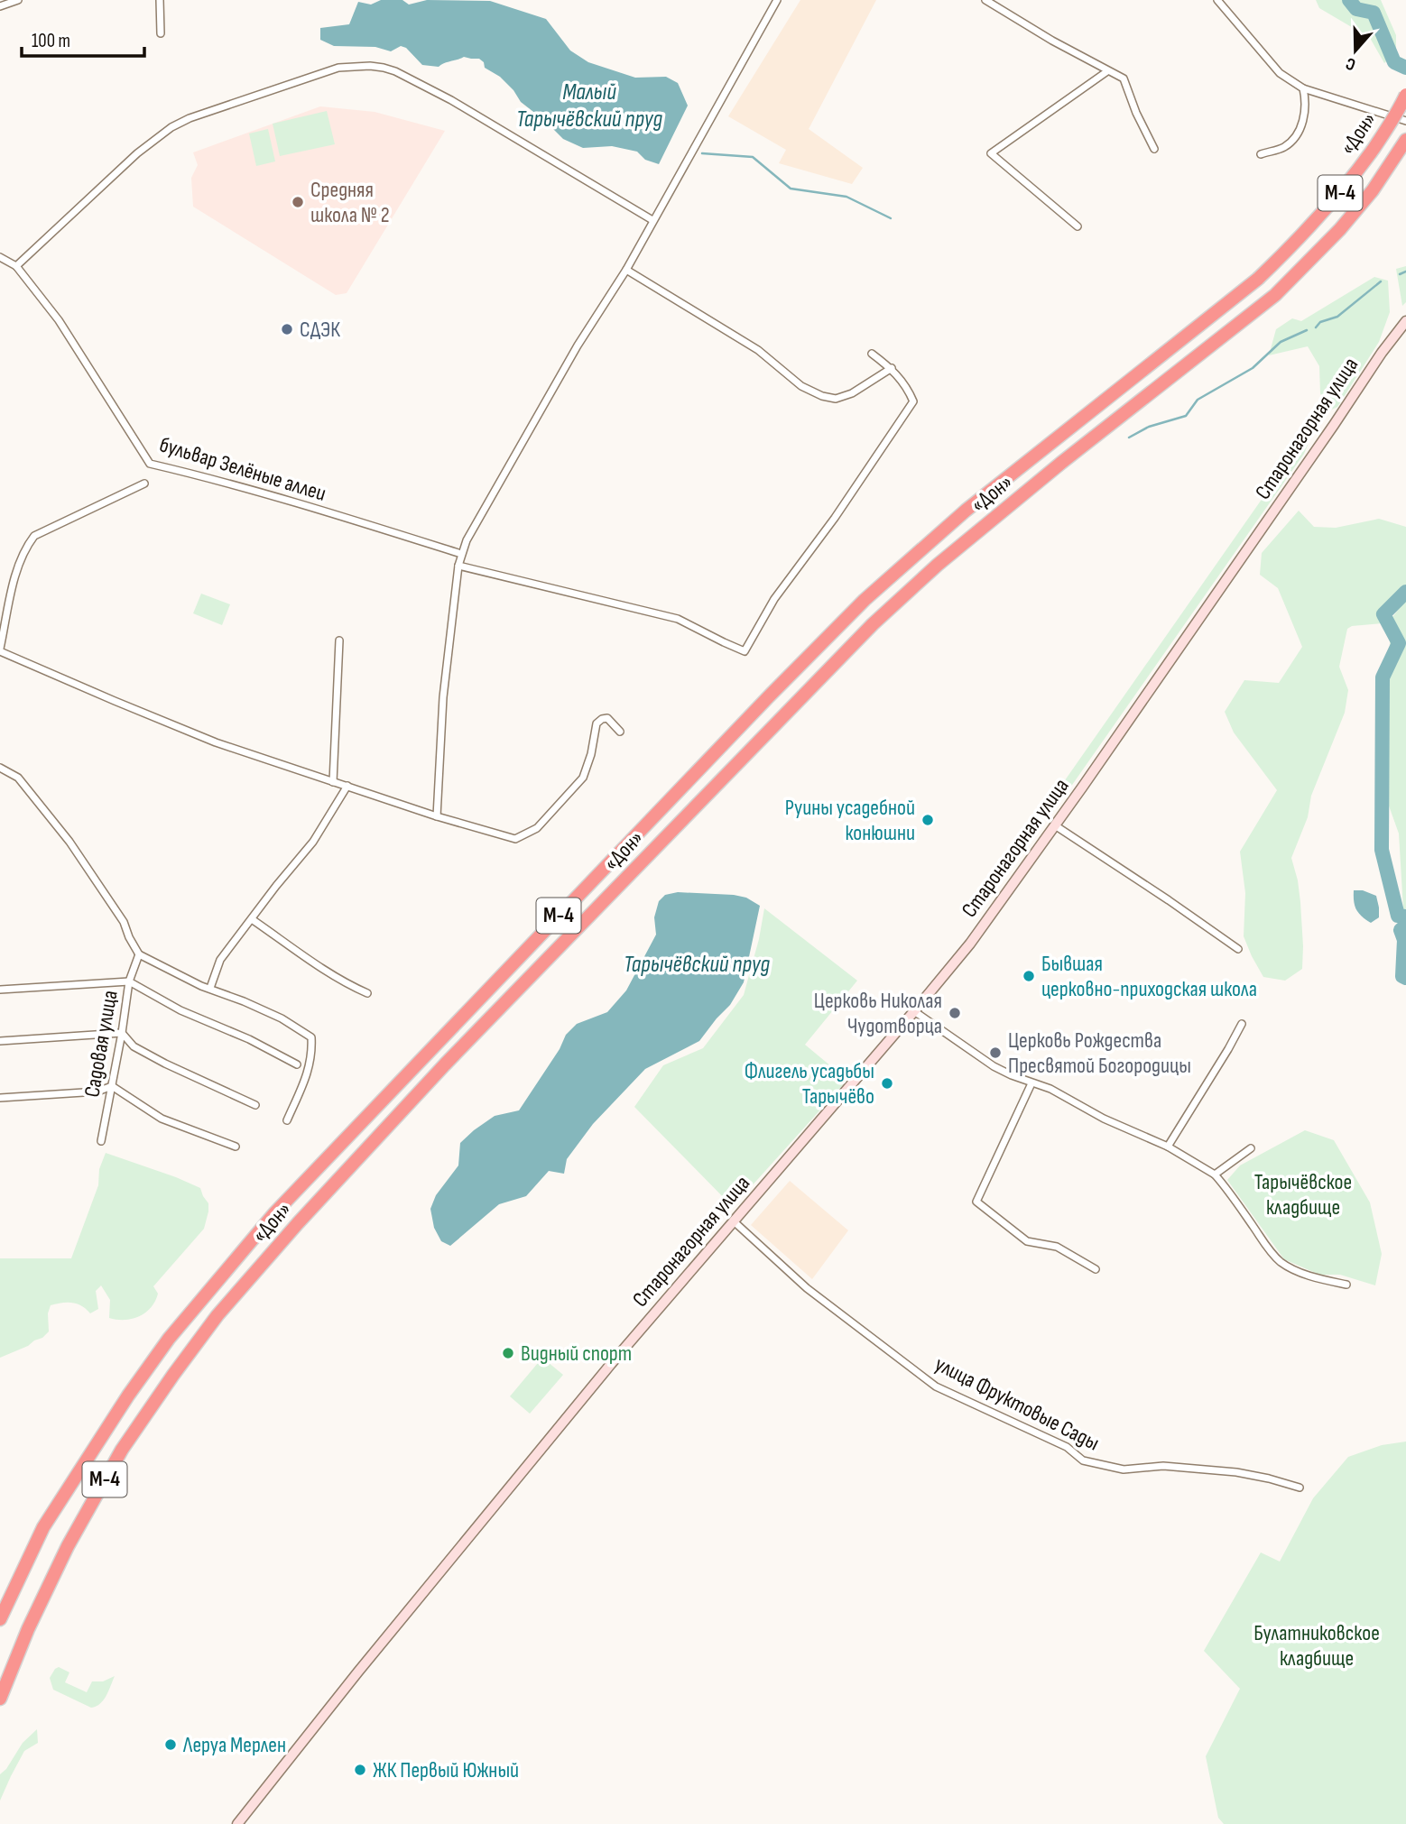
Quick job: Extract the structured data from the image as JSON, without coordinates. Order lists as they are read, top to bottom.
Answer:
{
  "streets": {
    "highway": ["«Дон»", "М-4"],
    "main road": ["Старонагорная улица"],
    "street": ["бульвар Зелёные аллеи", "Садовая улица", "улица Фруктовые Сады"]
  },
  "crossings": [
    ["Старонагорная улица", "улица Фруктовые Сады"]
  ],
  "water": ["Малый Тарычёвский пруд", "Тарычёвский пруд"],
  "parks": ["Тарычёвское кладбище", "Булатниковское кладбище"],
  "places": [
    "Средняя школа № 2",
    "СДЭК",
    "Руины усадебной конюшни",
    "Бывшая церковно-приходская школа",
    "Церковь Николая Чудотворца",
    "Церковь Рождества Пресвятой Богородицы",
    "Флигель усадьбы Тарычёво",
    "Видный спорт",
    "Леруа Мерлен",
    "ЖК Первый Южный"
  ],
  "scale_bar": "100 m",
  "north": "bottom"
}
